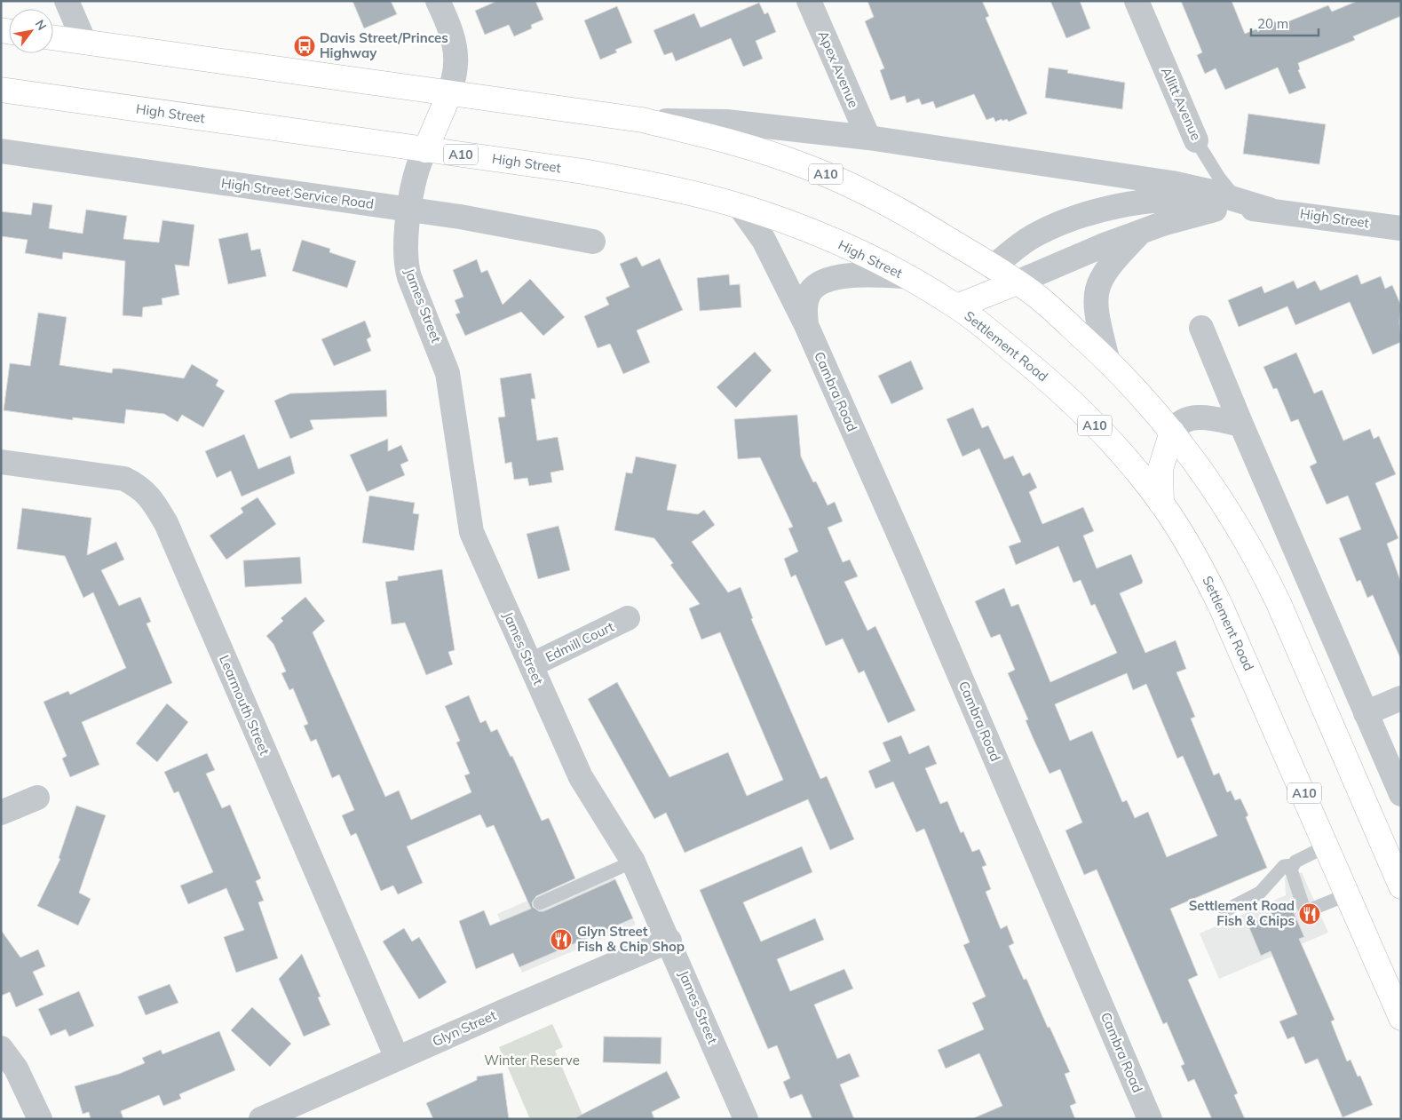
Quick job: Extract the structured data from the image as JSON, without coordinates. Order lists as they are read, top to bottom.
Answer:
{
  "streets": {
    "highway": ["High Street", "A10", "Settlement Road"],
    "street": [
      "Apex Avenue",
      "Allitt Avenue",
      "High Street Service Road",
      "James Street",
      "Cambra Road",
      "Edmill Court",
      "Learmouth Street",
      "Glyn Street"
    ]
  },
  "crossings": [
    ["Apex Avenue", "High Street"],
    ["Allitt Avenue", "High Street"],
    ["High Street", "A10"],
    ["High Street", "James Street"],
    ["High Street", "Settlement Road"],
    ["High Street", "Cambra Road"],
    ["High Street Service Road", "James Street"],
    ["James Street", "Edmill Court"],
    ["James Street", "Glyn Street"],
    ["Learmouth Street", "Glyn Street"]
  ],
  "parks": ["Winter Reserve"],
  "places": {
    "bus stop": ["Davis Street/Princes Highway"],
    "restaurant": ["Settlement Road Fish & Chips", "Glyn Street Fish & Chip Shop"]
  },
  "scale_bar": "20 m",
  "north": "top right"
}
